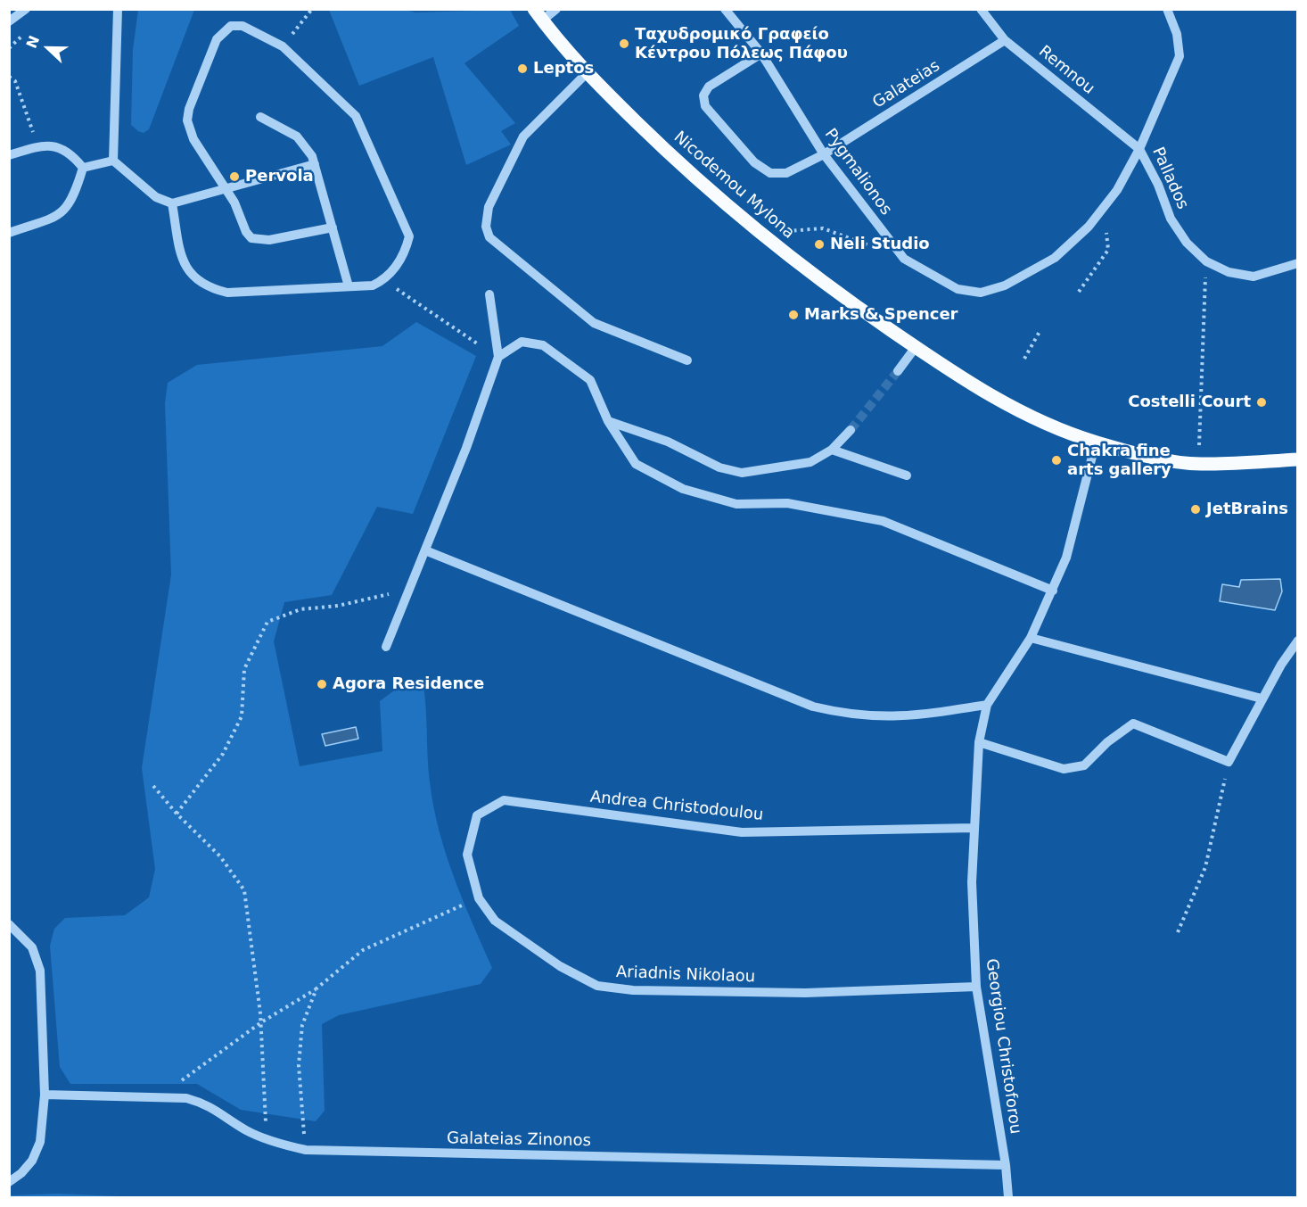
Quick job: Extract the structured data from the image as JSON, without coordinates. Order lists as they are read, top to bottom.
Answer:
{
  "streets": {
    "main road": ["Nicodemou Mylona"],
    "street": [
      "Remnou",
      "Galateias",
      "Pygmalionos",
      "Pallados",
      "Andrea Christodoulou",
      "Ariadnis Nikolaou",
      "Georgiou Christoforou",
      "Galateias Zinonos"
    ]
  },
  "crossings": [
    ["Remnou", "Galateias"],
    ["Remnou", "Pygmalionos"],
    ["Remnou", "Pallados"],
    ["Galateias", "Pygmalionos"],
    ["Pygmalionos", "Pallados"],
    ["Nicodemou Mylona", "Georgiou Christoforou"],
    ["Andrea Christodoulou", "Ariadnis Nikolaou"],
    ["Andrea Christodoulou", "Georgiou Christoforou"],
    ["Ariadnis Nikolaou", "Georgiou Christoforou"],
    ["Georgiou Christoforou", "Galateias Zinonos"]
  ],
  "places": [
    "Ταχυδρομικό Γραφείο Κέντρου Πόλεως Πάφου",
    "Leptos",
    "Pervola",
    "Neli Studio",
    "Marks & Spencer",
    "Costelli Court",
    "Chakra fine arts gallery",
    "JetBrains",
    "Agora Residence"
  ],
  "north": "left"
}
